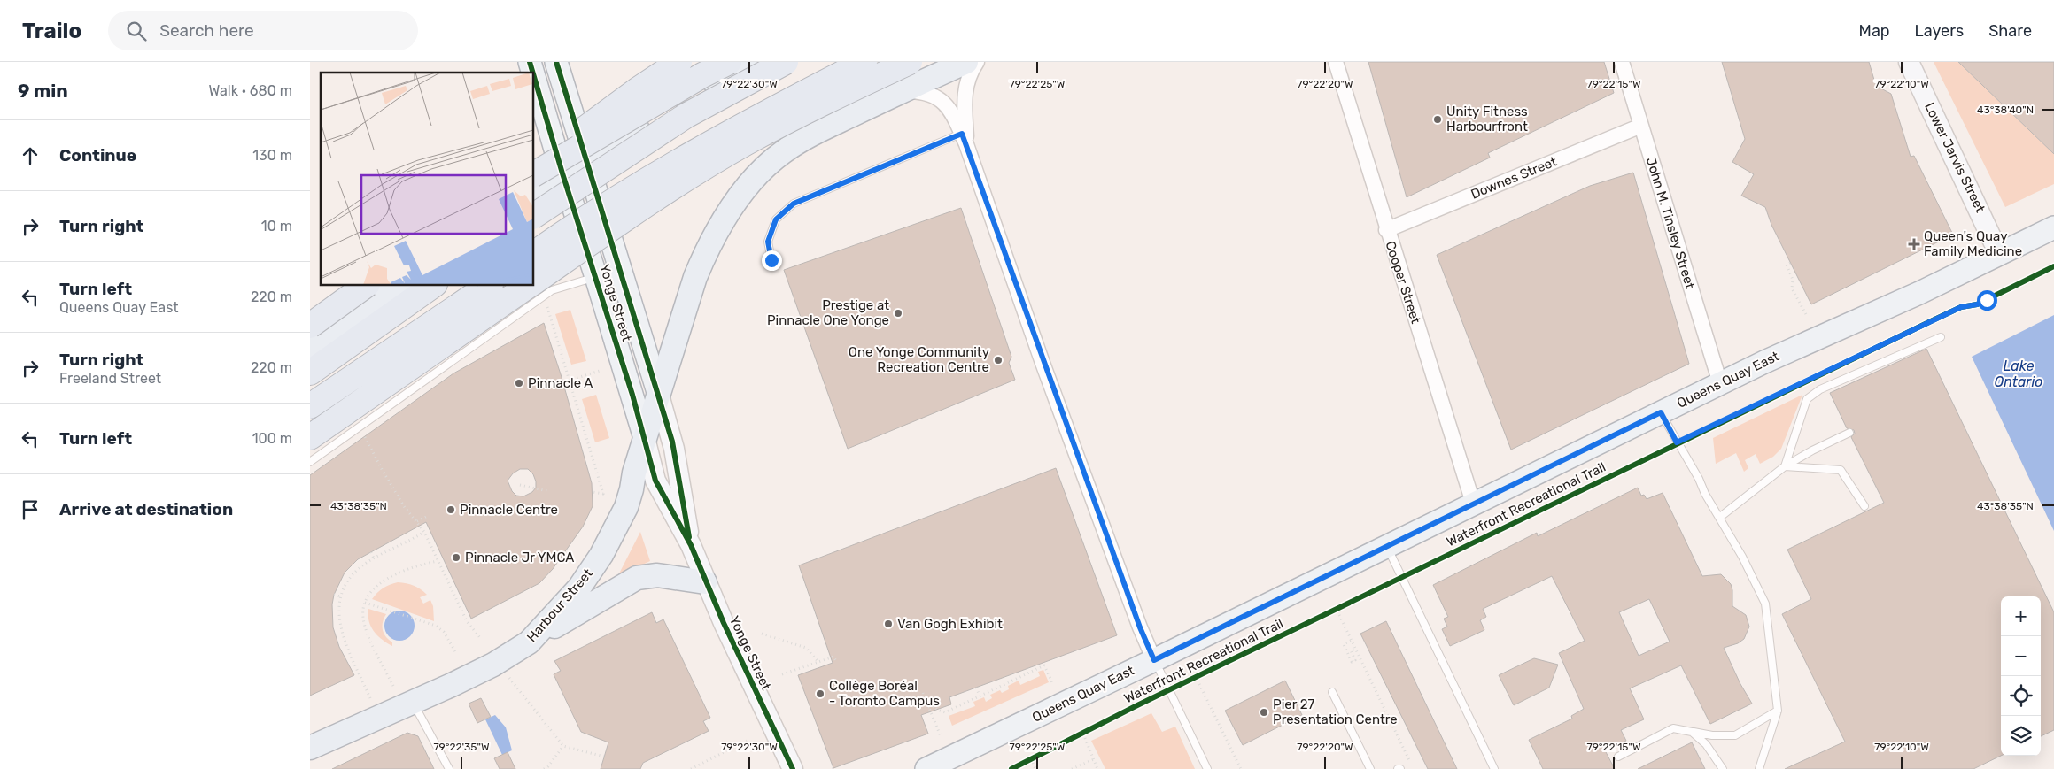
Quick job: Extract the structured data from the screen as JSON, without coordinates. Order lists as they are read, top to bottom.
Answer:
{
  "streets": {
    "highway": ["Harbour Street"],
    "main road": ["Lower Jarvis Street", "Yonge Street", "Queens Quay East"],
    "street": ["Downes Street", "John M. Tinsley Street", "Cooper Street"],
    "cycle path": ["Waterfront Recreational Trail"]
  },
  "crossings": [
    ["Lower Jarvis Street", "Queens Quay East"],
    ["Downes Street", "John M. Tinsley Street"],
    ["Downes Street", "Cooper Street"],
    ["John M. Tinsley Street", "Queens Quay East"],
    ["Cooper Street", "Queens Quay East"],
    ["Yonge Street", "Harbour Street"]
  ],
  "water": ["Lake Ontario"],
  "places": {
    "other": [
      "Unity Fitness Harbourfront",
      "Prestige at Pinnacle One Yonge",
      "One Yonge Community Recreation Centre",
      "Pinnacle A",
      "Pinnacle Centre",
      "Pinnacle Jr YMCA",
      "Van Gogh Exhibit",
      "Collège Boréal - Toronto Campus",
      "Pier 27 Presentation Centre"
    ],
    "health": ["Queen's Quay Family Medicine"]
  },
  "page": {
    "header": "Trailo",
    "search": "Search here",
    "nav": ["Map", "Layers", "Share"],
    "heading": ["9 min", "Walk · 680 m"],
    "list": [
      ["Continue", "130 m"],
      ["Turn right", "10 m"],
      ["Turn left", "Queens Quay East", "220 m"],
      ["Turn right", "Freeland Street", "220 m"],
      ["Turn left", "100 m"],
      "Arrive at destination"
    ],
    "map_buttons": ["+", "−"]
  },
  "coordinates": [
    "79°22'30\"W",
    "79°22'25\"W",
    "79°22'20\"W",
    "79°22'15\"W",
    "79°22'10\"W",
    "43°38'40\"N",
    "43°38'35\"N",
    "79°22'35\"W"
  ]
}
